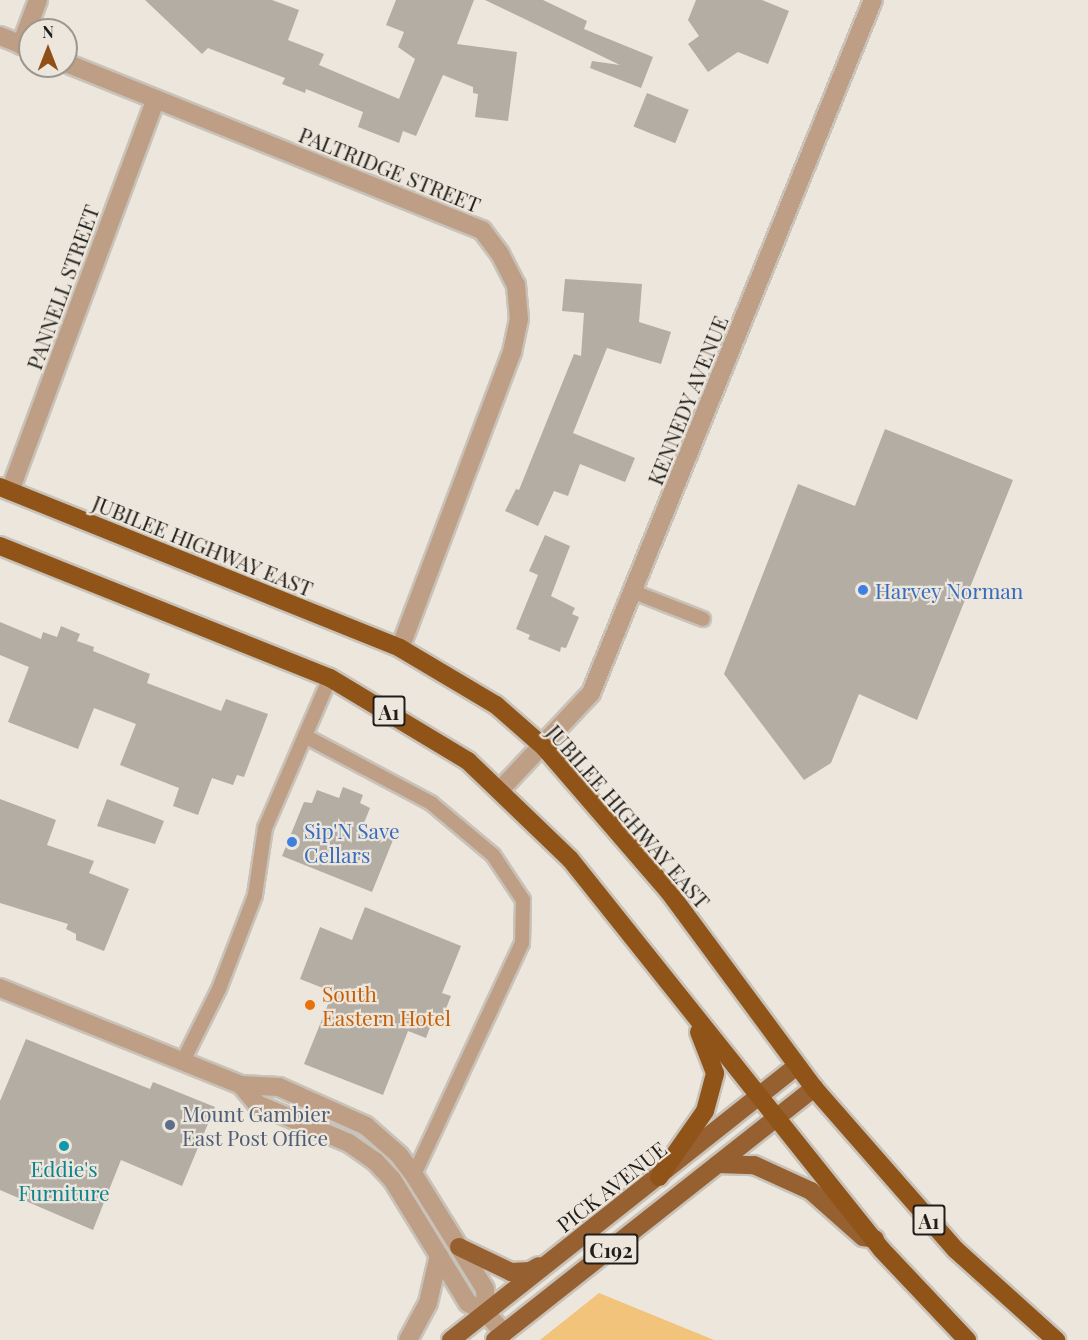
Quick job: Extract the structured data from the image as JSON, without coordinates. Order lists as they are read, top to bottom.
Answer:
{
  "streets": {
    "highway": ["JUBILEE HIGHWAY EAST", "A1"],
    "main road": ["PICK AVENUE", "C192"],
    "street": ["PALTRIDGE STREET", "PANNELL STREET", "KENNEDY AVENUE"]
  },
  "crossings": [
    ["PALTRIDGE STREET", "PANNELL STREET"],
    ["PALTRIDGE STREET", "JUBILEE HIGHWAY EAST"],
    ["PANNELL STREET", "JUBILEE HIGHWAY EAST"],
    ["KENNEDY AVENUE", "JUBILEE HIGHWAY EAST"],
    ["KENNEDY AVENUE", "A1"],
    ["JUBILEE HIGHWAY EAST", "PICK AVENUE"],
    ["JUBILEE HIGHWAY EAST", "C192"],
    ["A1", "PICK AVENUE"],
    ["A1", "C192"]
  ],
  "places": [
    "Harvey Norman",
    "Sip'N Save Cellars",
    "South Eastern Hotel",
    "Mount Gambier East Post Office",
    "Eddie's Furniture"
  ],
  "north": "top"
}
